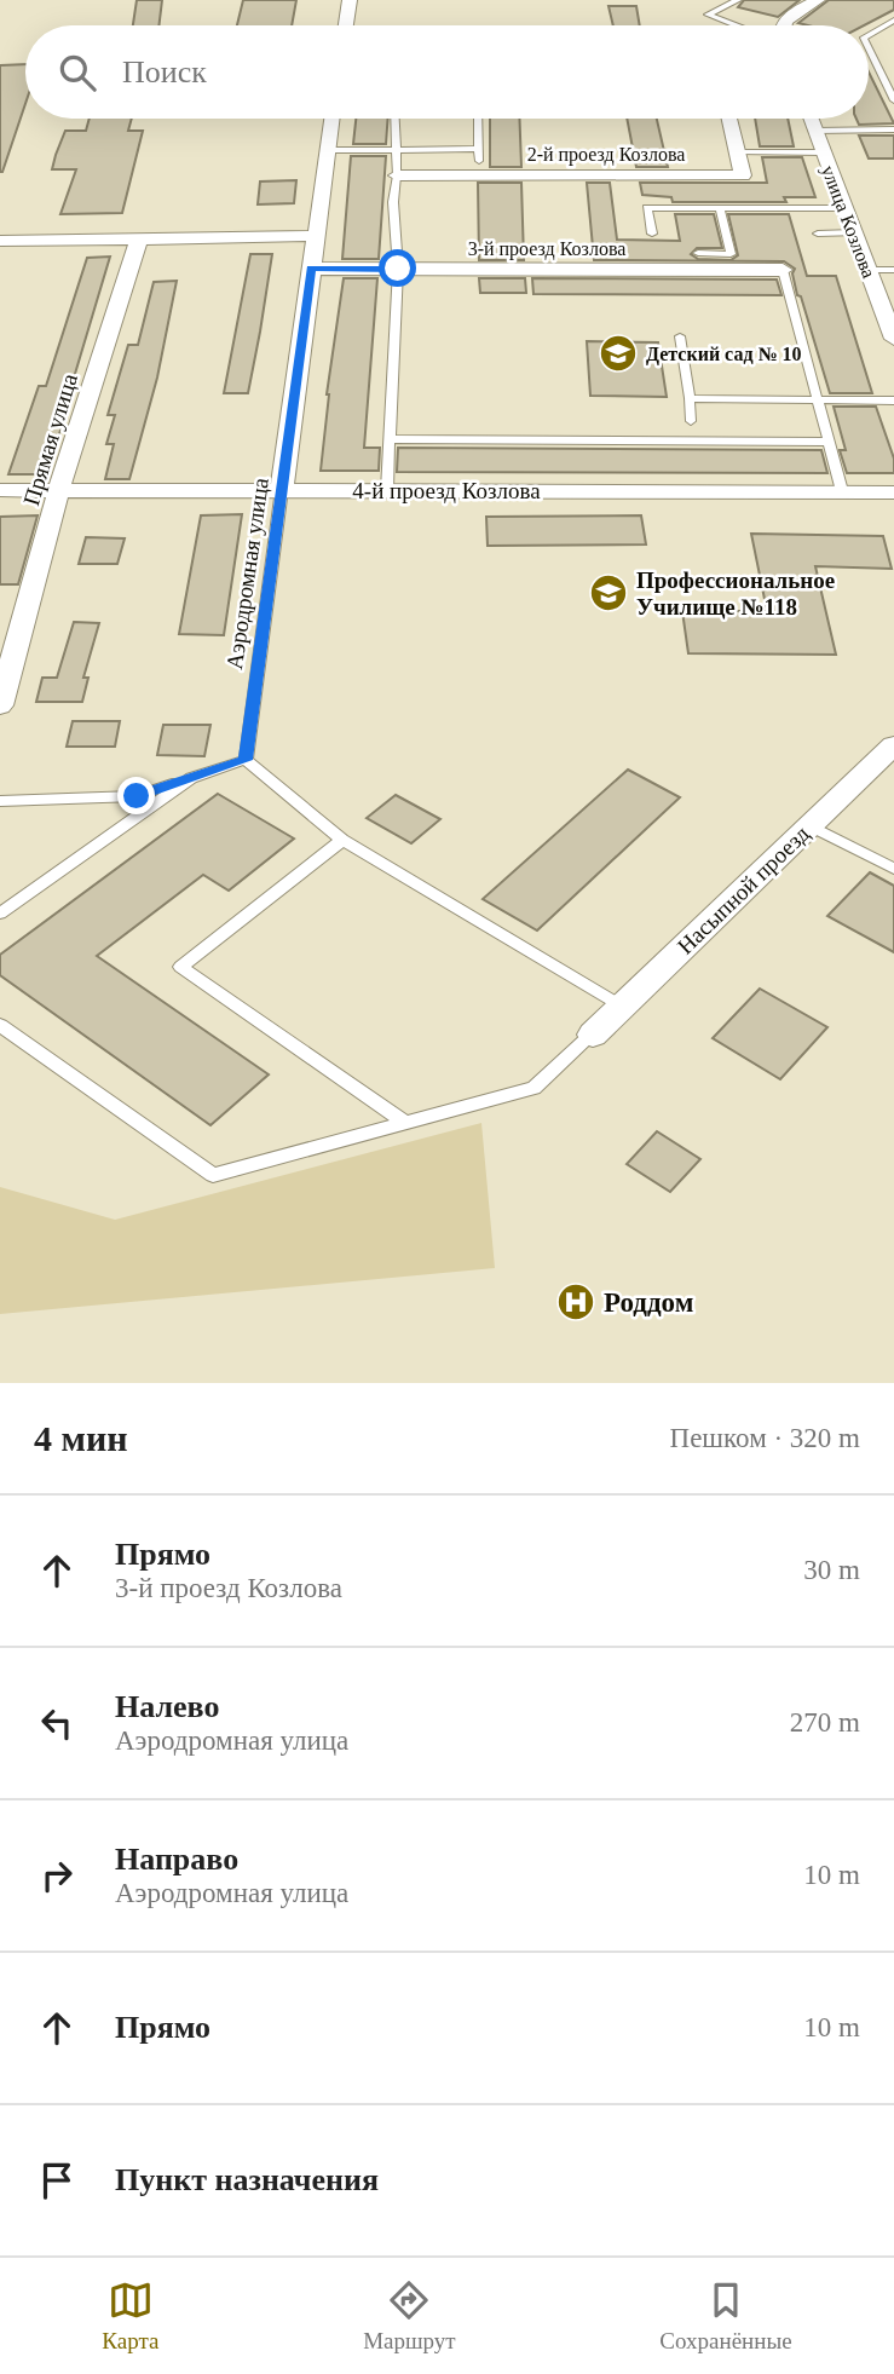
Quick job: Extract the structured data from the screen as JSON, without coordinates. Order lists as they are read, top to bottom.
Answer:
{
  "streets": {
    "street": [
      "2-й проезд Козлова",
      "улица Козлова",
      "3-й проезд Козлова",
      "Прямая улица",
      "4-й проезд Козлова",
      "Аэродромная улица",
      "Насыпной проезд"
    ]
  },
  "crossings": [
    ["3-й проезд Козлова", "Аэродромная улица"],
    ["Прямая улица", "4-й проезд Козлова"],
    ["4-й проезд Козлова", "Аэродромная улица"]
  ],
  "places": {
    "school or university": ["Детский сад № 10", "Профессиональное Училище №118"],
    "hospital": ["Роддом"]
  },
  "page": {
    "search": "Поиск",
    "heading": ["4 мин", "Пешком · 320 m"],
    "list": [
      ["Прямо", "3-й проезд Козлова", "30 m"],
      ["Налево", "Аэродромная улица", "270 m"],
      ["Направо", "Аэродромная улица", "10 m"],
      ["Прямо", "10 m"],
      "Пункт назначения"
    ],
    "nav": ["Карта", "Маршрут", "Сохранённые"]
  }
}
